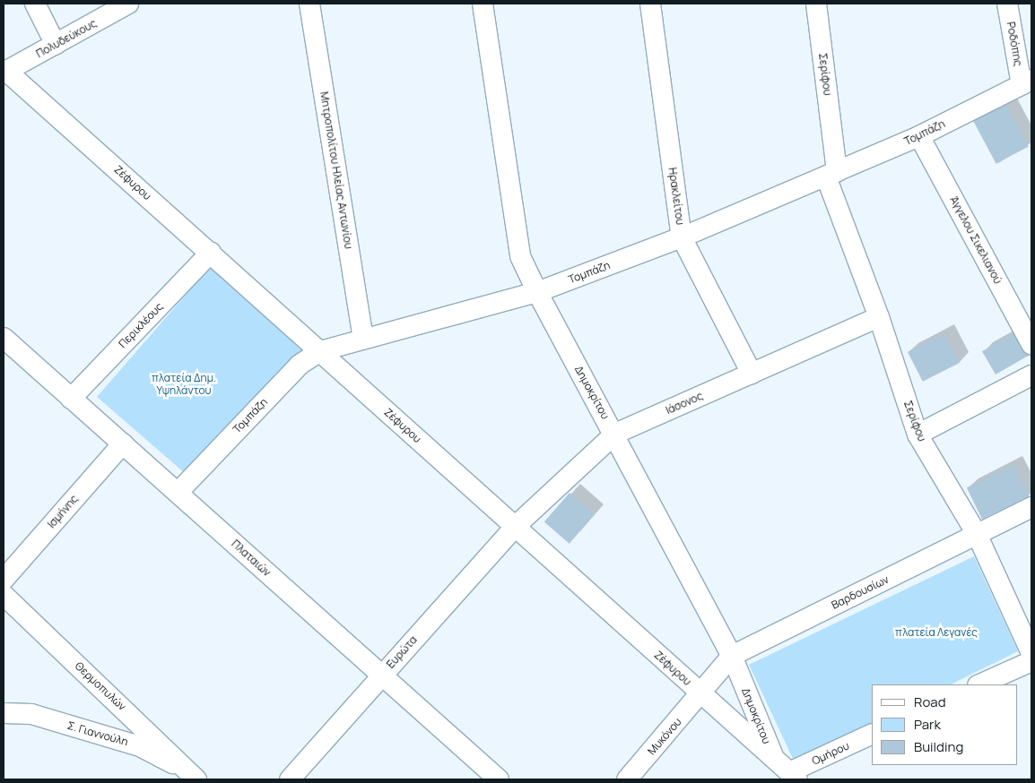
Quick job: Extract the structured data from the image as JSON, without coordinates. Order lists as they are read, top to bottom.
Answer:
{
  "streets": {
    "street": [
      "Πολυδεύκους",
      "Ροδόπης",
      "Σερίφου",
      "Τομπάζη",
      "Μητροπολίτου Ηλείας Αντωνίου",
      "Ζέφυρου",
      "Ηρακλείτου",
      "Άγγελου Σικελιανού",
      "Περικλέους",
      "Δημοκρίτου",
      "Ιάσονος",
      "Ισμήνης",
      "Πλαταιών",
      "Βαρδουσίων",
      "Ευρώτα",
      "Θερμοπυλών",
      "Σ. Γιαννούλη",
      "Μυκόνου",
      "Ομήρου"
    ]
  },
  "crossings": [
    ["Πολυδεύκους", "Ζέφυρου"],
    ["Ροδόπης", "Τομπάζη"],
    ["Σερίφου", "Τομπάζη"],
    ["Σερίφου", "Ιάσονος"],
    ["Σερίφου", "Βαρδουσίων"],
    ["Τομπάζη", "Μητροπολίτου Ηλείας Αντωνίου"],
    ["Τομπάζη", "Ζέφυρου"],
    ["Τομπάζη", "Ηρακλείτου"],
    ["Τομπάζη", "Άγγελου Σικελιανού"],
    ["Τομπάζη", "Δημοκρίτου"],
    ["Τομπάζη", "Πλαταιών"],
    ["Ζέφυρου", "Περικλέους"],
    ["Ζέφυρου", "Δημοκρίτου"],
    ["Ζέφυρου", "Ιάσονος"],
    ["Ζέφυρου", "Βαρδουσίων"],
    ["Ζέφυρου", "Ευρώτα"],
    ["Ζέφυρου", "Μυκόνου"],
    ["Ζέφυρου", "Ομήρου"],
    ["Ηρακλείτου", "Ιάσονος"],
    ["Περικλέους", "Πλαταιών"],
    ["Δημοκρίτου", "Ιάσονος"],
    ["Δημοκρίτου", "Βαρδουσίων"],
    ["Ιάσονος", "Ευρώτα"],
    ["Ισμήνης", "Πλαταιών"],
    ["Πλαταιών", "Ευρώτα"],
    ["Βαρδουσίων", "Μυκόνου"],
    ["Θερμοπυλών", "Σ. Γιαννούλη"]
  ],
  "parks": ["πλατεία Δημ. Υψηλάντου", "πλατεία Λεγανές"],
  "legend": ["Road", "Park", "Building"]
}
